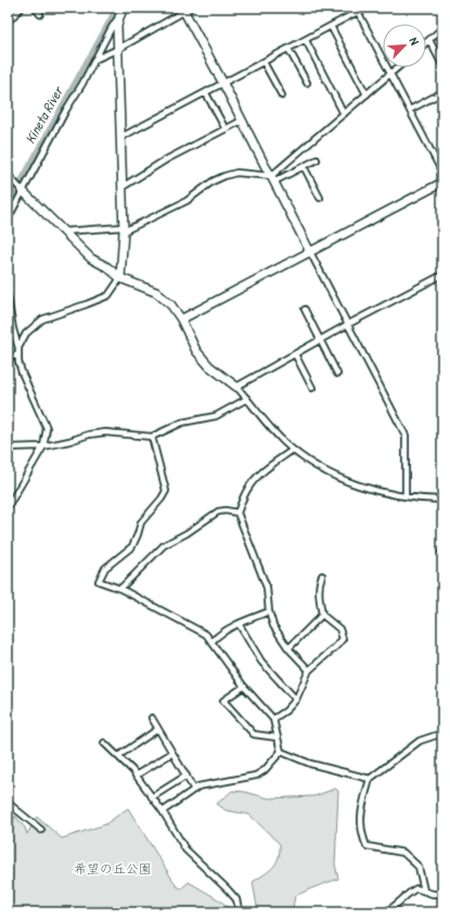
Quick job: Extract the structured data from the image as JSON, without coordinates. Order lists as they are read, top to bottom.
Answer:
{
  "water": ["Kineta River"],
  "parks": ["希望の丘公園"],
  "north": "top right"
}
